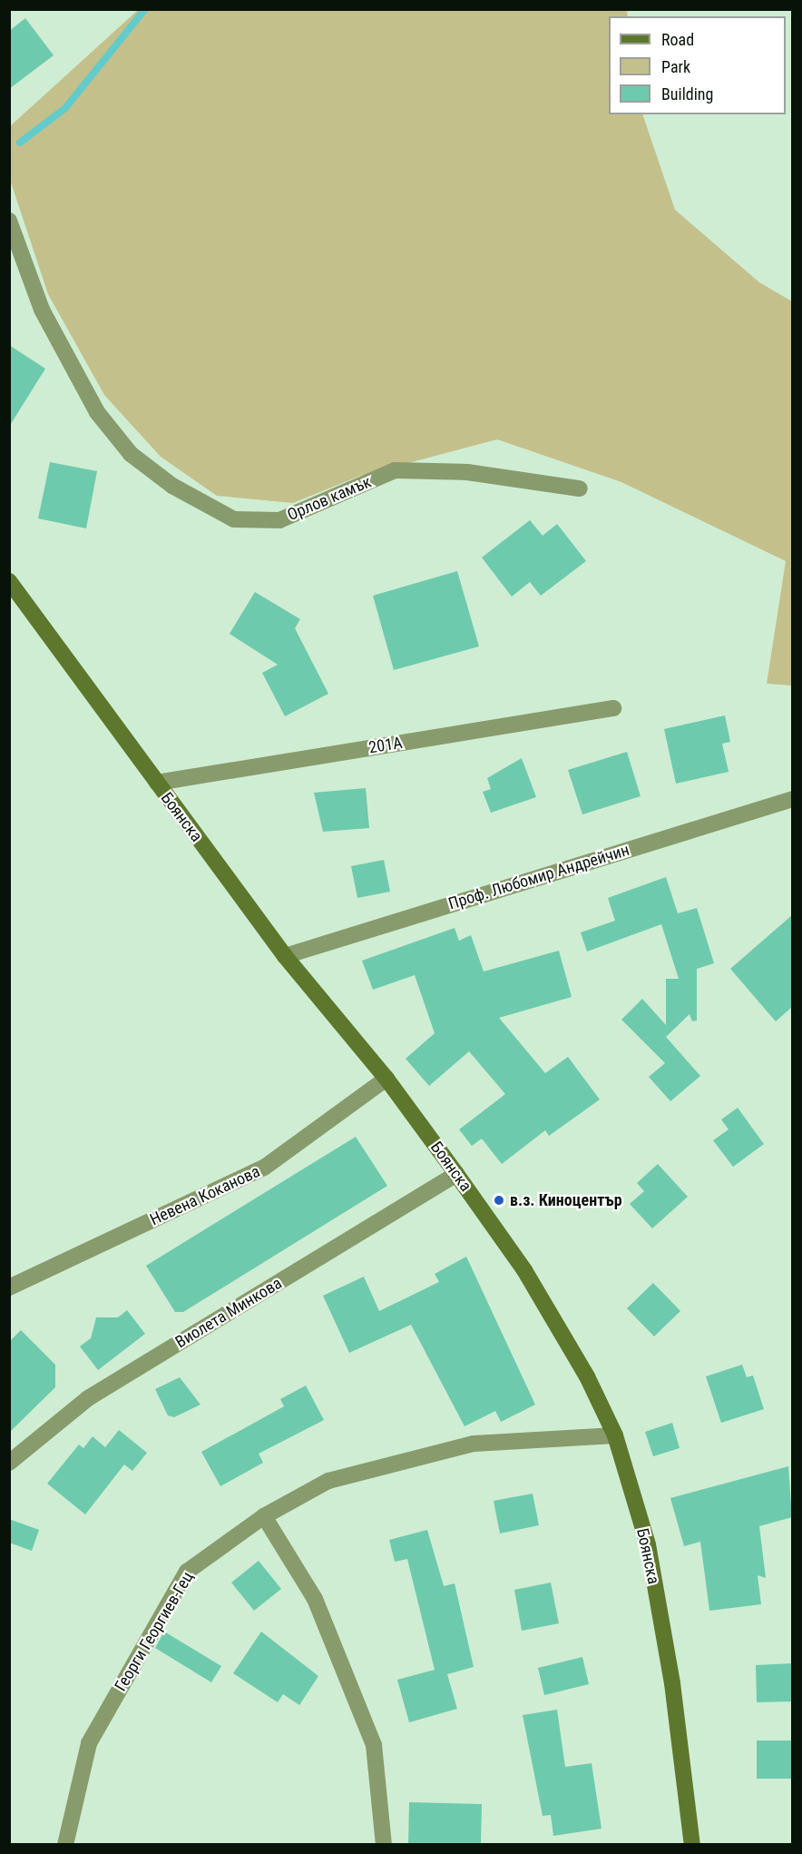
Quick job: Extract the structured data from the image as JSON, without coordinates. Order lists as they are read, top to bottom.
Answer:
{
  "streets": {
    "main road": ["Боянска"],
    "street": [
      "Орлов камък",
      "201А",
      "Проф. Любомир Андрейчин",
      "Невена Коканова",
      "Виолета Минкова",
      "Георги Георгиев-Гец"
    ]
  },
  "crossings": [
    ["201А", "Боянска"],
    ["Боянска", "Проф. Любомир Андрейчин"],
    ["Боянска", "Невена Коканова"],
    ["Боянска", "Виолета Минкова"],
    ["Боянска", "Георги Георгиев-Гец"]
  ],
  "places": ["в.з. Киноцентър"],
  "legend": ["Road", "Park", "Building"]
}
